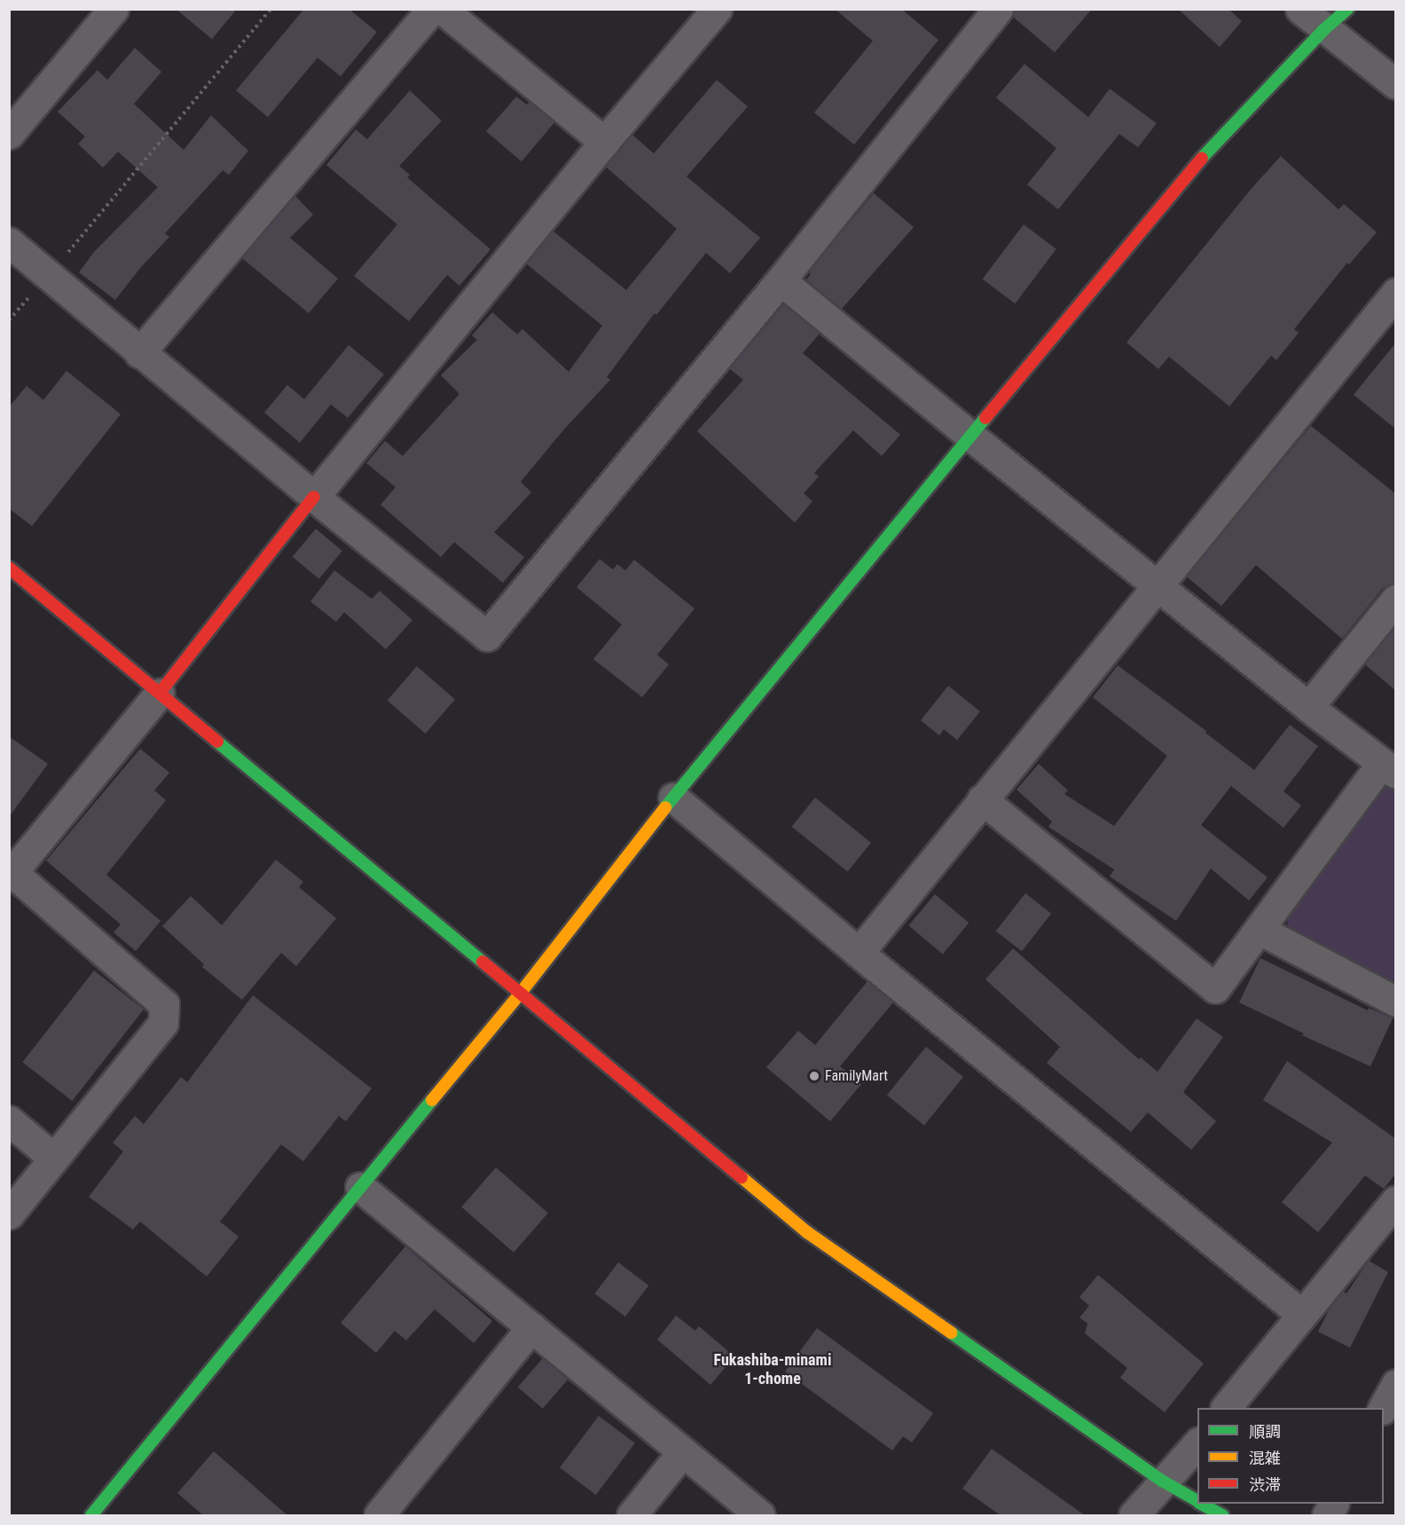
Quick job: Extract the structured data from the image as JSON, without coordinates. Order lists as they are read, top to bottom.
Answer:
{
  "districts": ["Fukashiba-minami 1-chome"],
  "places": ["FamilyMart"],
  "legend": ["順調", "混雑", "渋滞"]
}
